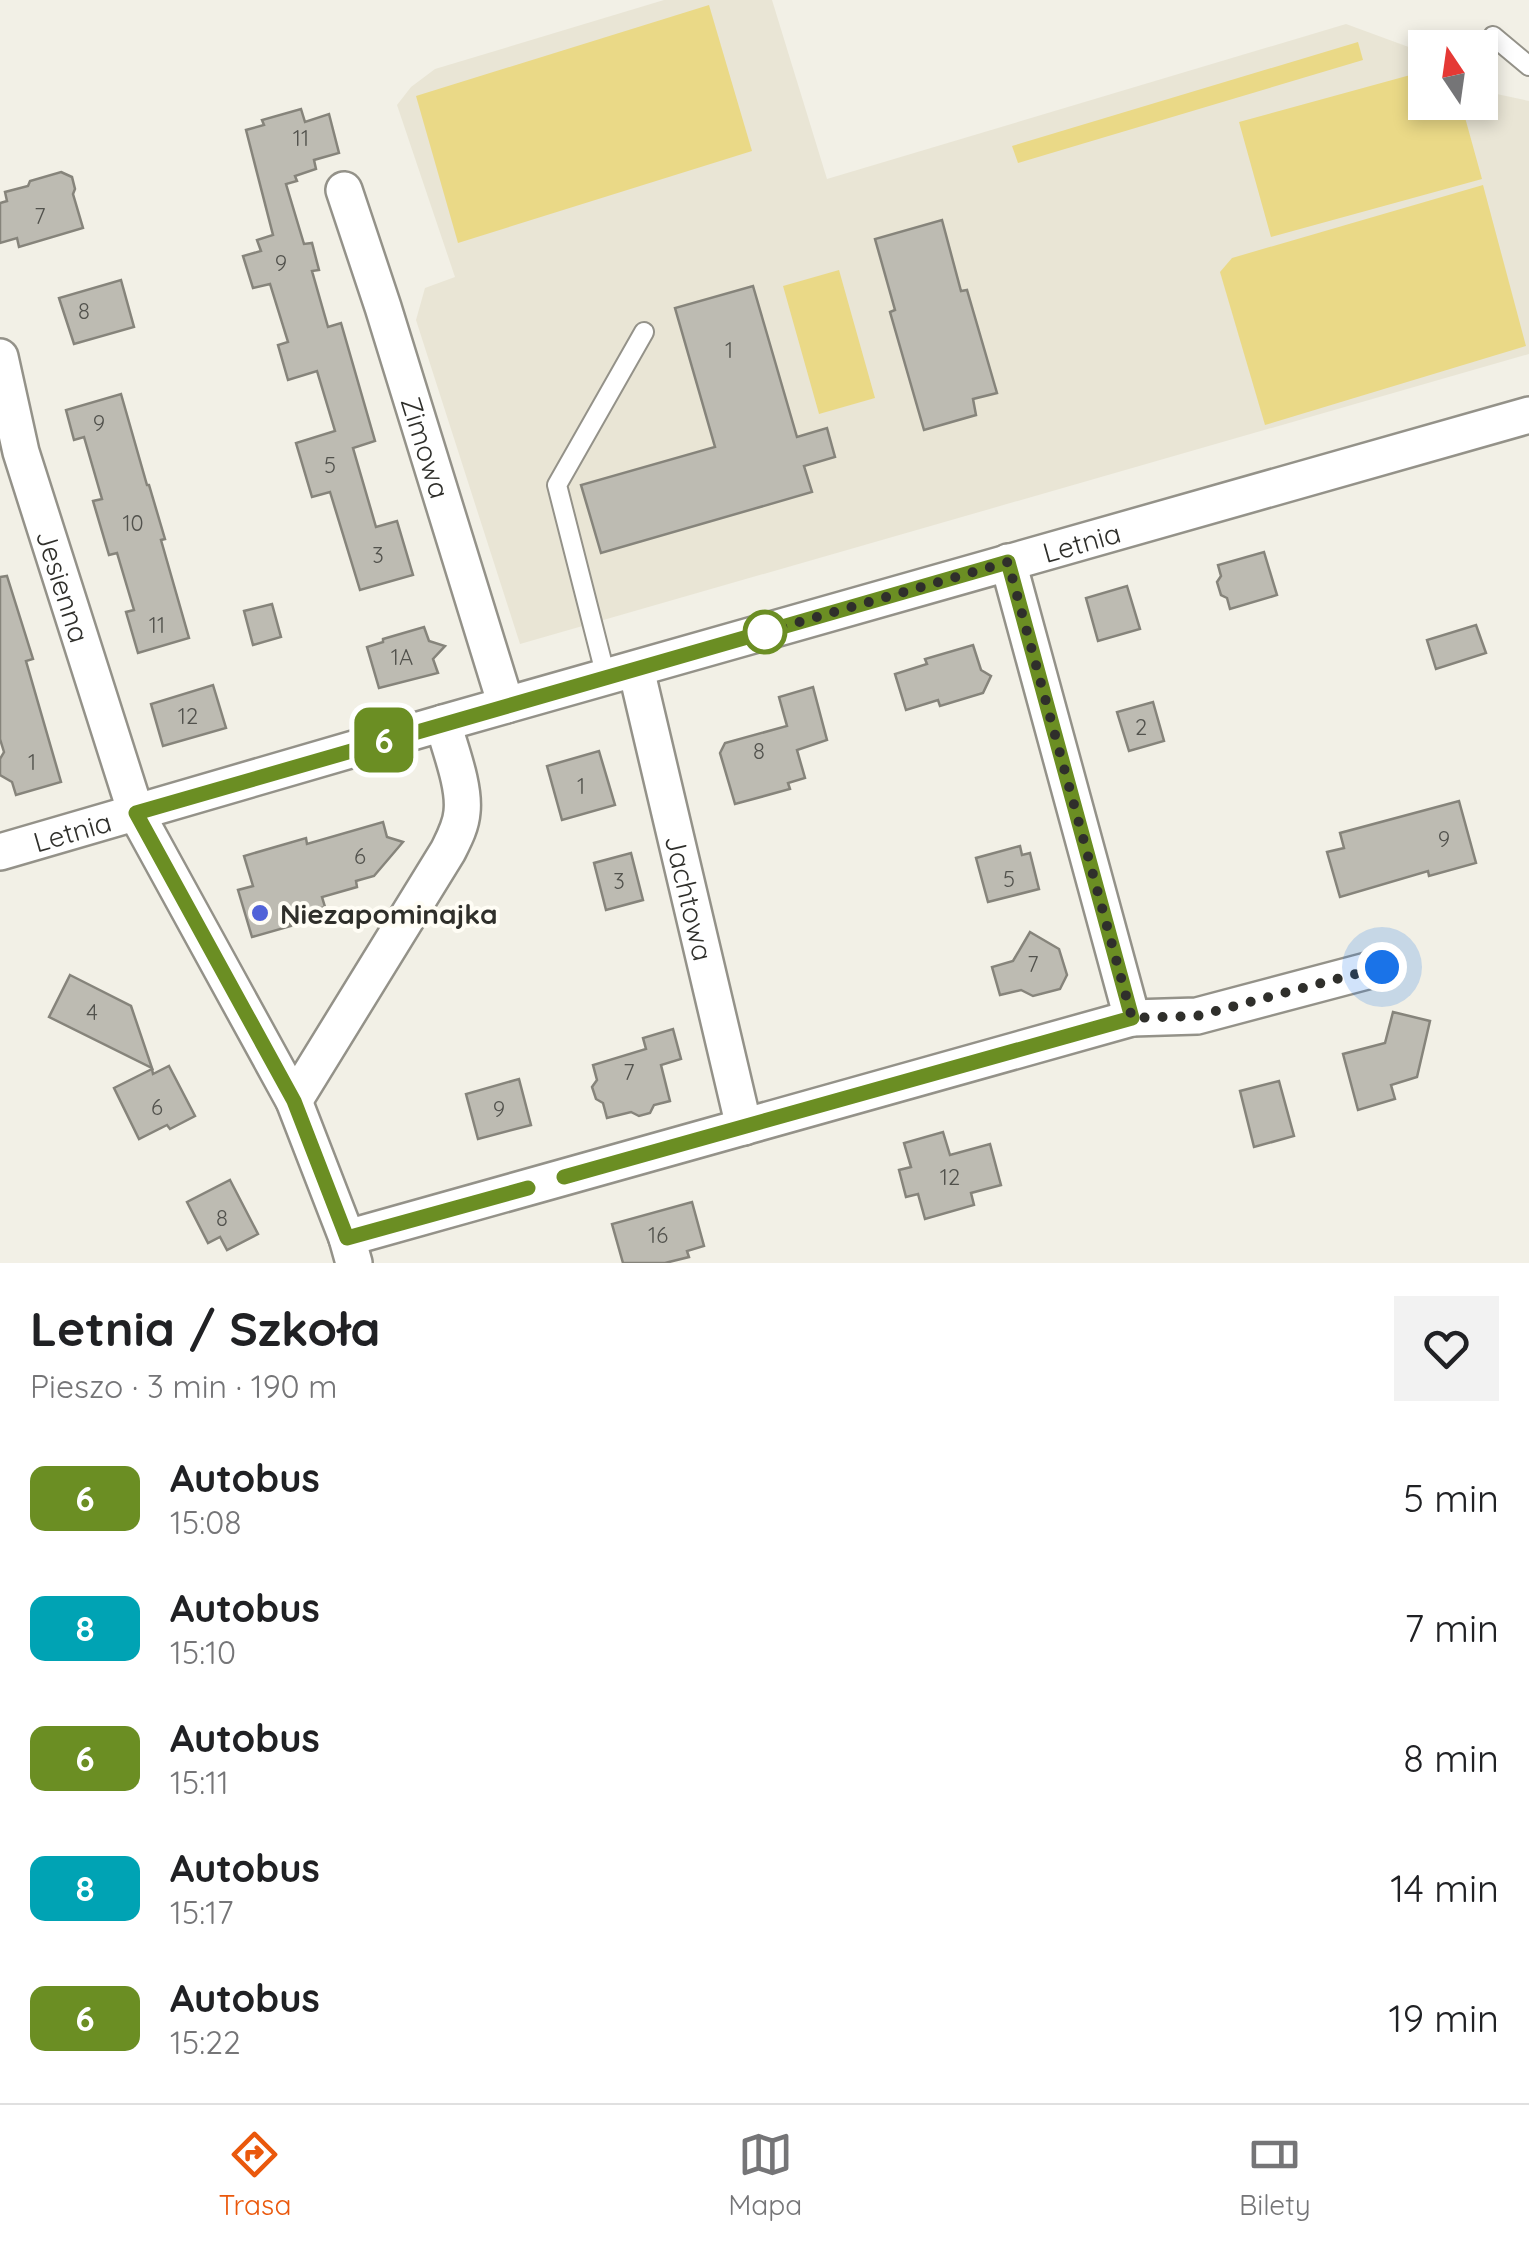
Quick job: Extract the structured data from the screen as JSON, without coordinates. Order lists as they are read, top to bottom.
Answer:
{
  "streets": {
    "street": [
      "Zimowa",
      "Letnia",
      "Jesienna",
      "Jachtowa"
    ]
  },
  "crossings": [
    ["Zimowa", "Letnia"],
    ["Letnia", "Jesienna"],
    ["Letnia", "Jachtowa"]
  ],
  "places": ["Niezapominajka"],
  "lines": ["bus line 6"],
  "house_numbers": [
    "11",
    "7",
    "9",
    "8",
    "1",
    "9",
    "5",
    "10",
    "3",
    "11",
    "1A",
    "12",
    "2",
    "8",
    "1",
    "1",
    "9",
    "6",
    "5",
    "3",
    "7",
    "4",
    "7",
    "6",
    "9",
    "12",
    "8",
    "16"
  ],
  "north": "top",
  "page": {
    "on_map": "6",
    "heading": ["Letnia / Szkoła", "Pieszo · 3 min · 190 m"],
    "list": [
      {
        "mark": "6",
        "name": "Autobus",
        "note": "15:08",
        "value": "5 min"
      },
      {
        "mark": "8",
        "name": "Autobus",
        "note": "15:10",
        "value": "7 min"
      },
      {
        "mark": "6",
        "name": "Autobus",
        "note": "15:11",
        "value": "8 min"
      },
      {
        "mark": "8",
        "name": "Autobus",
        "note": "15:17",
        "value": "14 min"
      },
      {
        "mark": "6",
        "name": "Autobus",
        "note": "15:22",
        "value": "19 min"
      }
    ],
    "tabs": ["Trasa", "Mapa", "Bilety"]
  }
}
